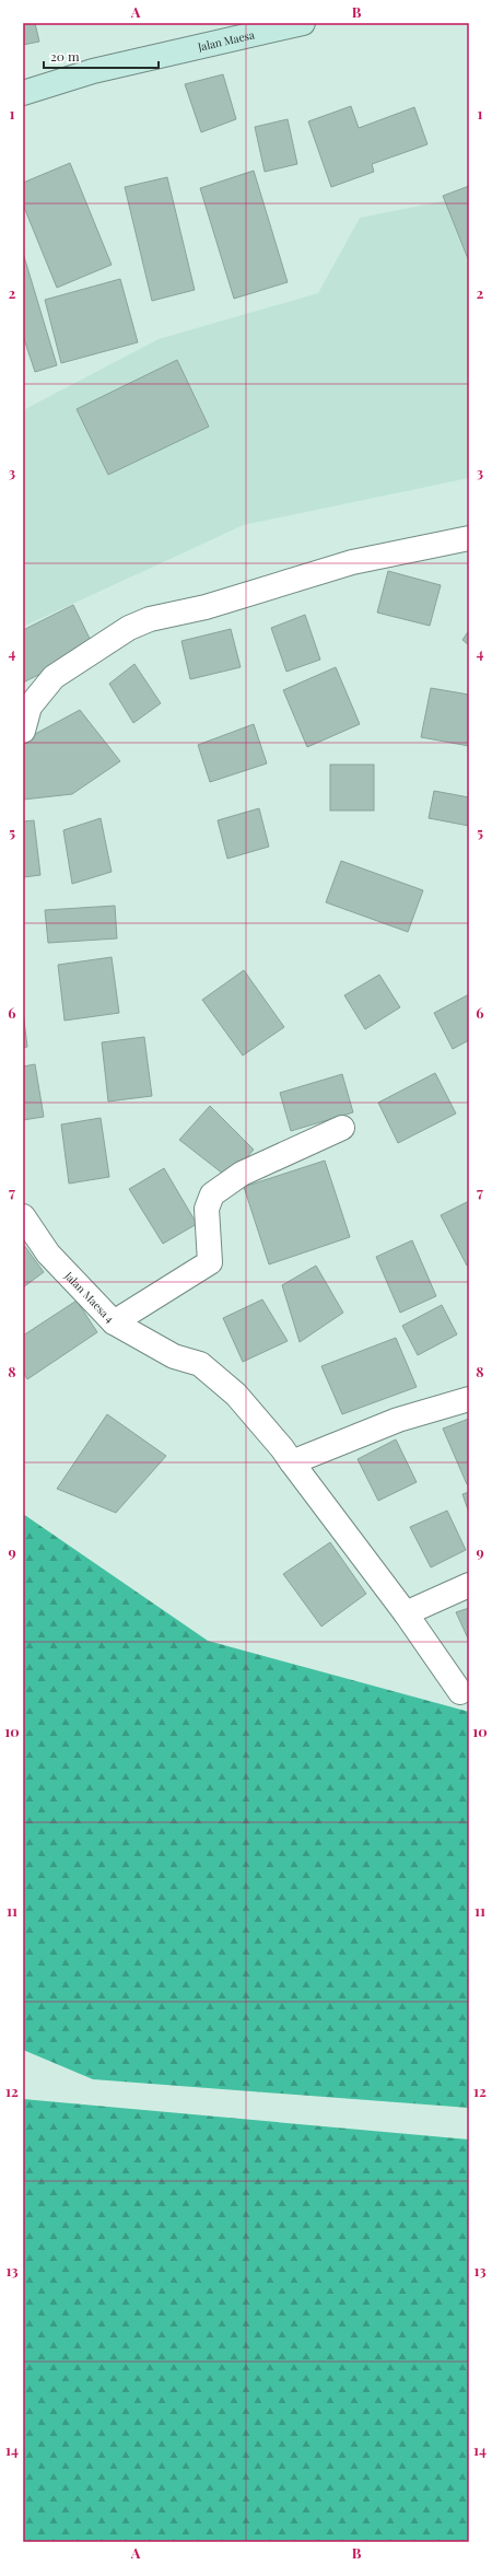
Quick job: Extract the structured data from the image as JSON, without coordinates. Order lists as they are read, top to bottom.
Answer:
{
  "streets": {
    "street": ["Jalan Maesa", "Jalan Maesa 4"]
  },
  "scale_bar": "20 m",
  "grid": {
    "columns": ["A", "B"],
    "rows": [
      "1",
      "2",
      "3",
      "4",
      "5",
      "6",
      "7",
      "8",
      "9",
      "10",
      "11",
      "12",
      "13",
      "14"
    ]
  }
}
